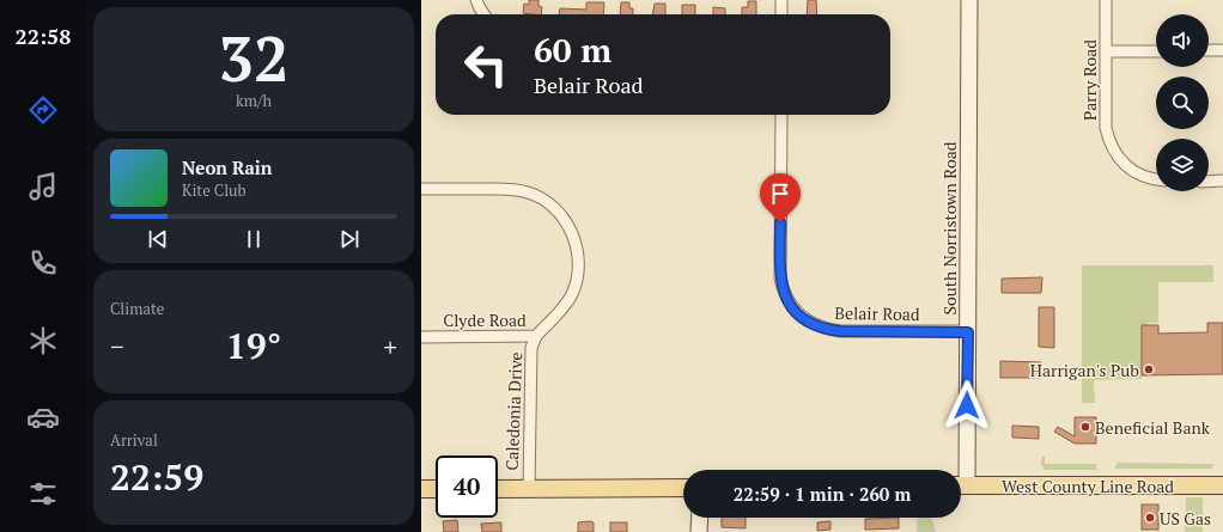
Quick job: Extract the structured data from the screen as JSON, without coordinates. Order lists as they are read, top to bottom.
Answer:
{
  "streets": {
    "main road": ["West County Line Road"],
    "street": [
      "Parry Road",
      "South Norristown Road",
      "Belair Road",
      "Clyde Road",
      "Caledonia Drive"
    ]
  },
  "crossings": [
    ["South Norristown Road", "Belair Road"],
    ["Clyde Road", "Caledonia Drive"]
  ],
  "places": ["Harrigan's Pub", "Beneficial Bank", "US Gas"],
  "page": {
    "tabs": "22:58",
    "tile": [
      ["32", "km/h"],
      "Climate",
      ["Arrival", "22:59"]
    ],
    "turn": ["60 m", "Belair Road"],
    "song": ["Neon Rain", "Kite Club"],
    "heat": ["−", "19°", "+"],
    "limit": "40",
    "trip": "22:59 · 1 min · 260 m"
  }
}
